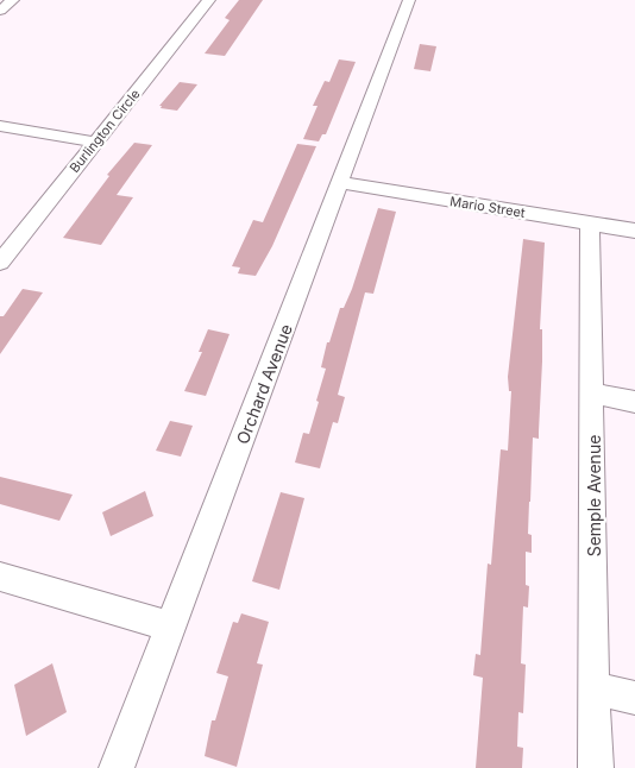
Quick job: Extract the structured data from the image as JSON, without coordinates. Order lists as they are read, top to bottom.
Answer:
{
  "streets": {
    "street": [
      "Burlington Circle",
      "Mario Street",
      "Orchard Avenue",
      "Semple Avenue"
    ]
  },
  "crossings": [
    ["Mario Street", "Orchard Avenue"],
    ["Mario Street", "Semple Avenue"]
  ]
}
